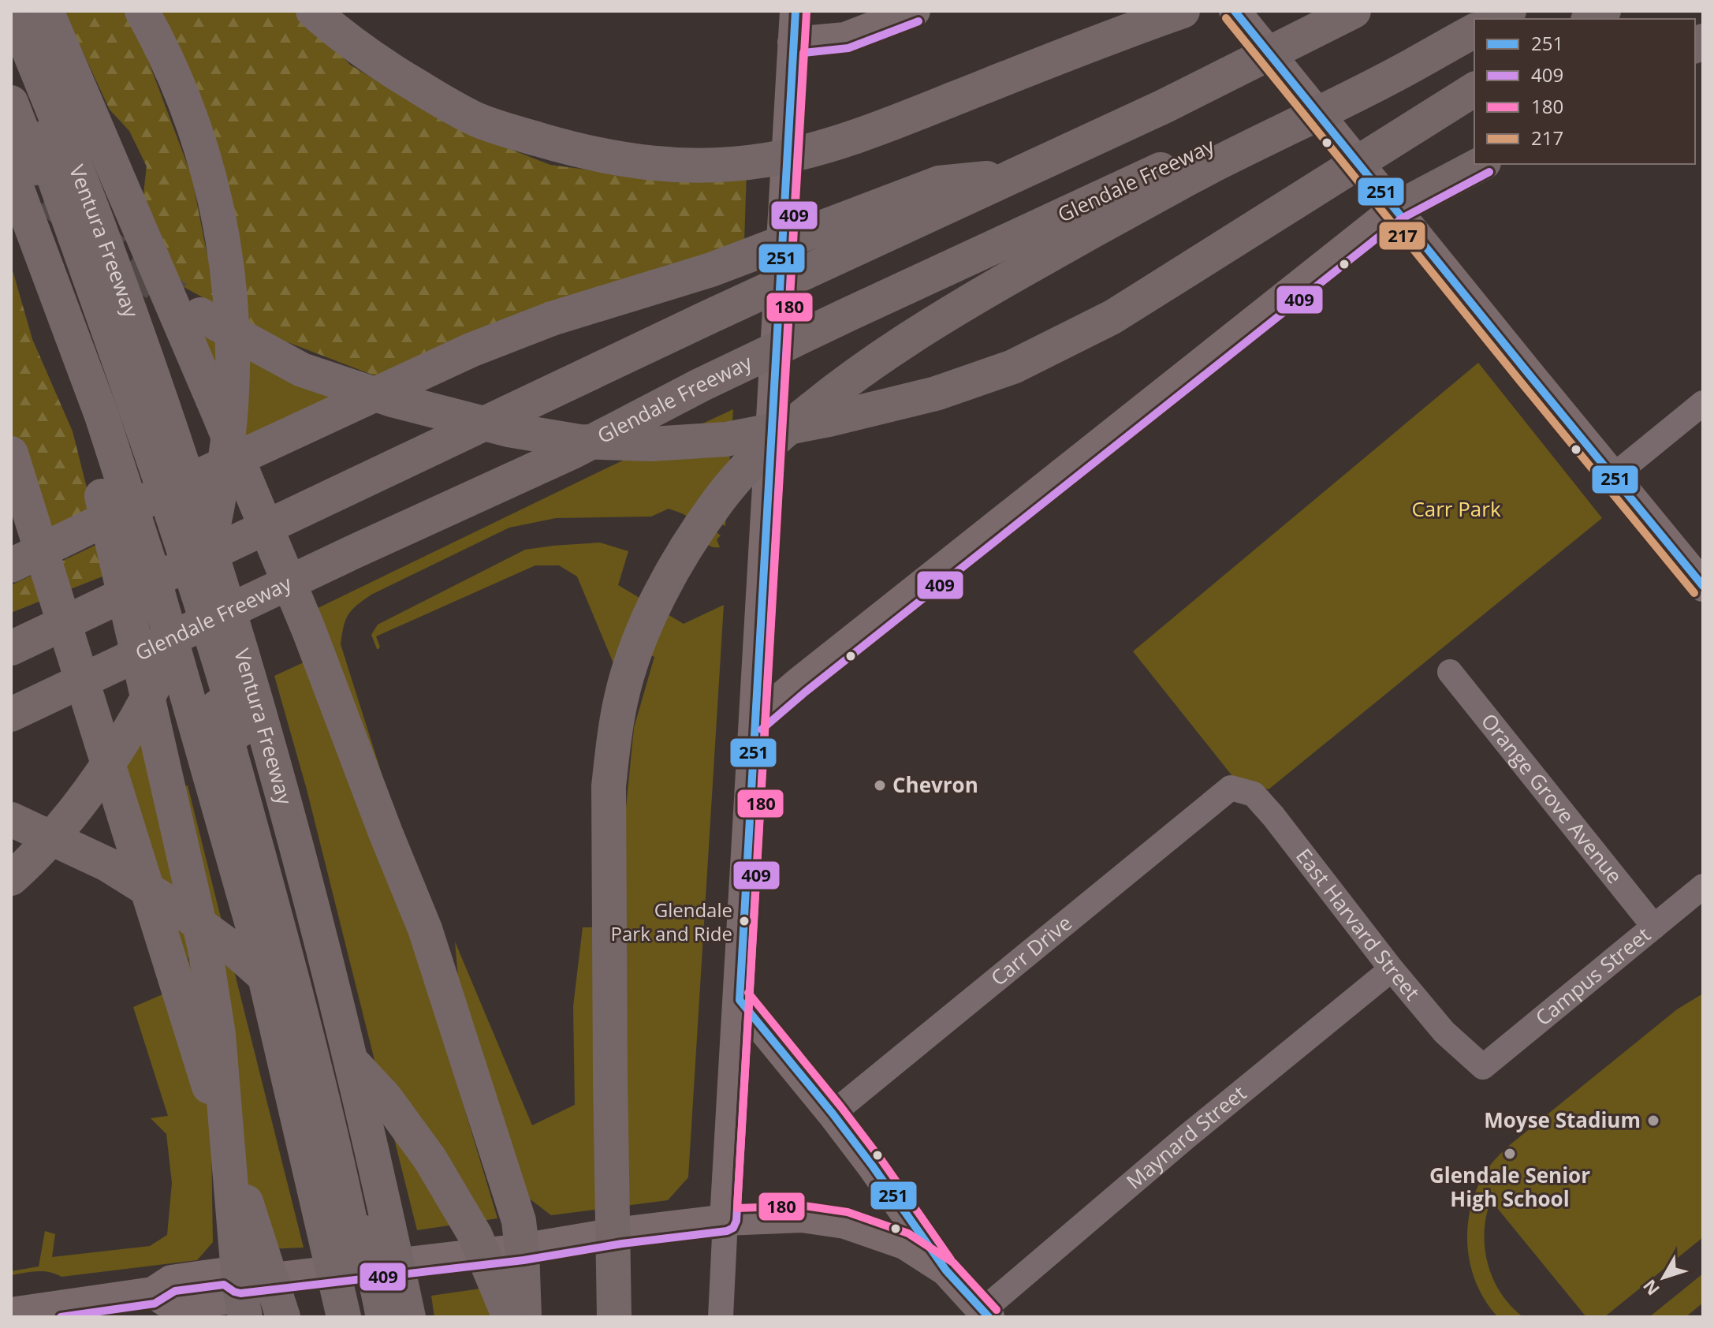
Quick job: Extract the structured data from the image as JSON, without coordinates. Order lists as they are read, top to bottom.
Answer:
{
  "streets": {
    "highway": ["Glendale Freeway", "Ventura Freeway"],
    "street": [
      "Orange Grove Avenue",
      "East Harvard Street",
      "Carr Drive",
      "Campus Street",
      "Maynard Street"
    ]
  },
  "crossings": [
    ["Orange Grove Avenue", "Campus Street"],
    ["East Harvard Street", "Carr Drive"],
    ["East Harvard Street", "Campus Street"],
    ["East Harvard Street", "Maynard Street"]
  ],
  "parks": ["Carr Park"],
  "places": [
    "Chevron",
    "Glendale Park and Ride",
    "Moyse Stadium",
    "Glendale Senior High School"
  ],
  "lines": [
    "transit line 251",
    "transit line 180",
    "transit line 217",
    "transit line 409"
  ],
  "legend": [
    "251",
    "409",
    "180",
    "217"
  ],
  "north": "bottom left"
}
